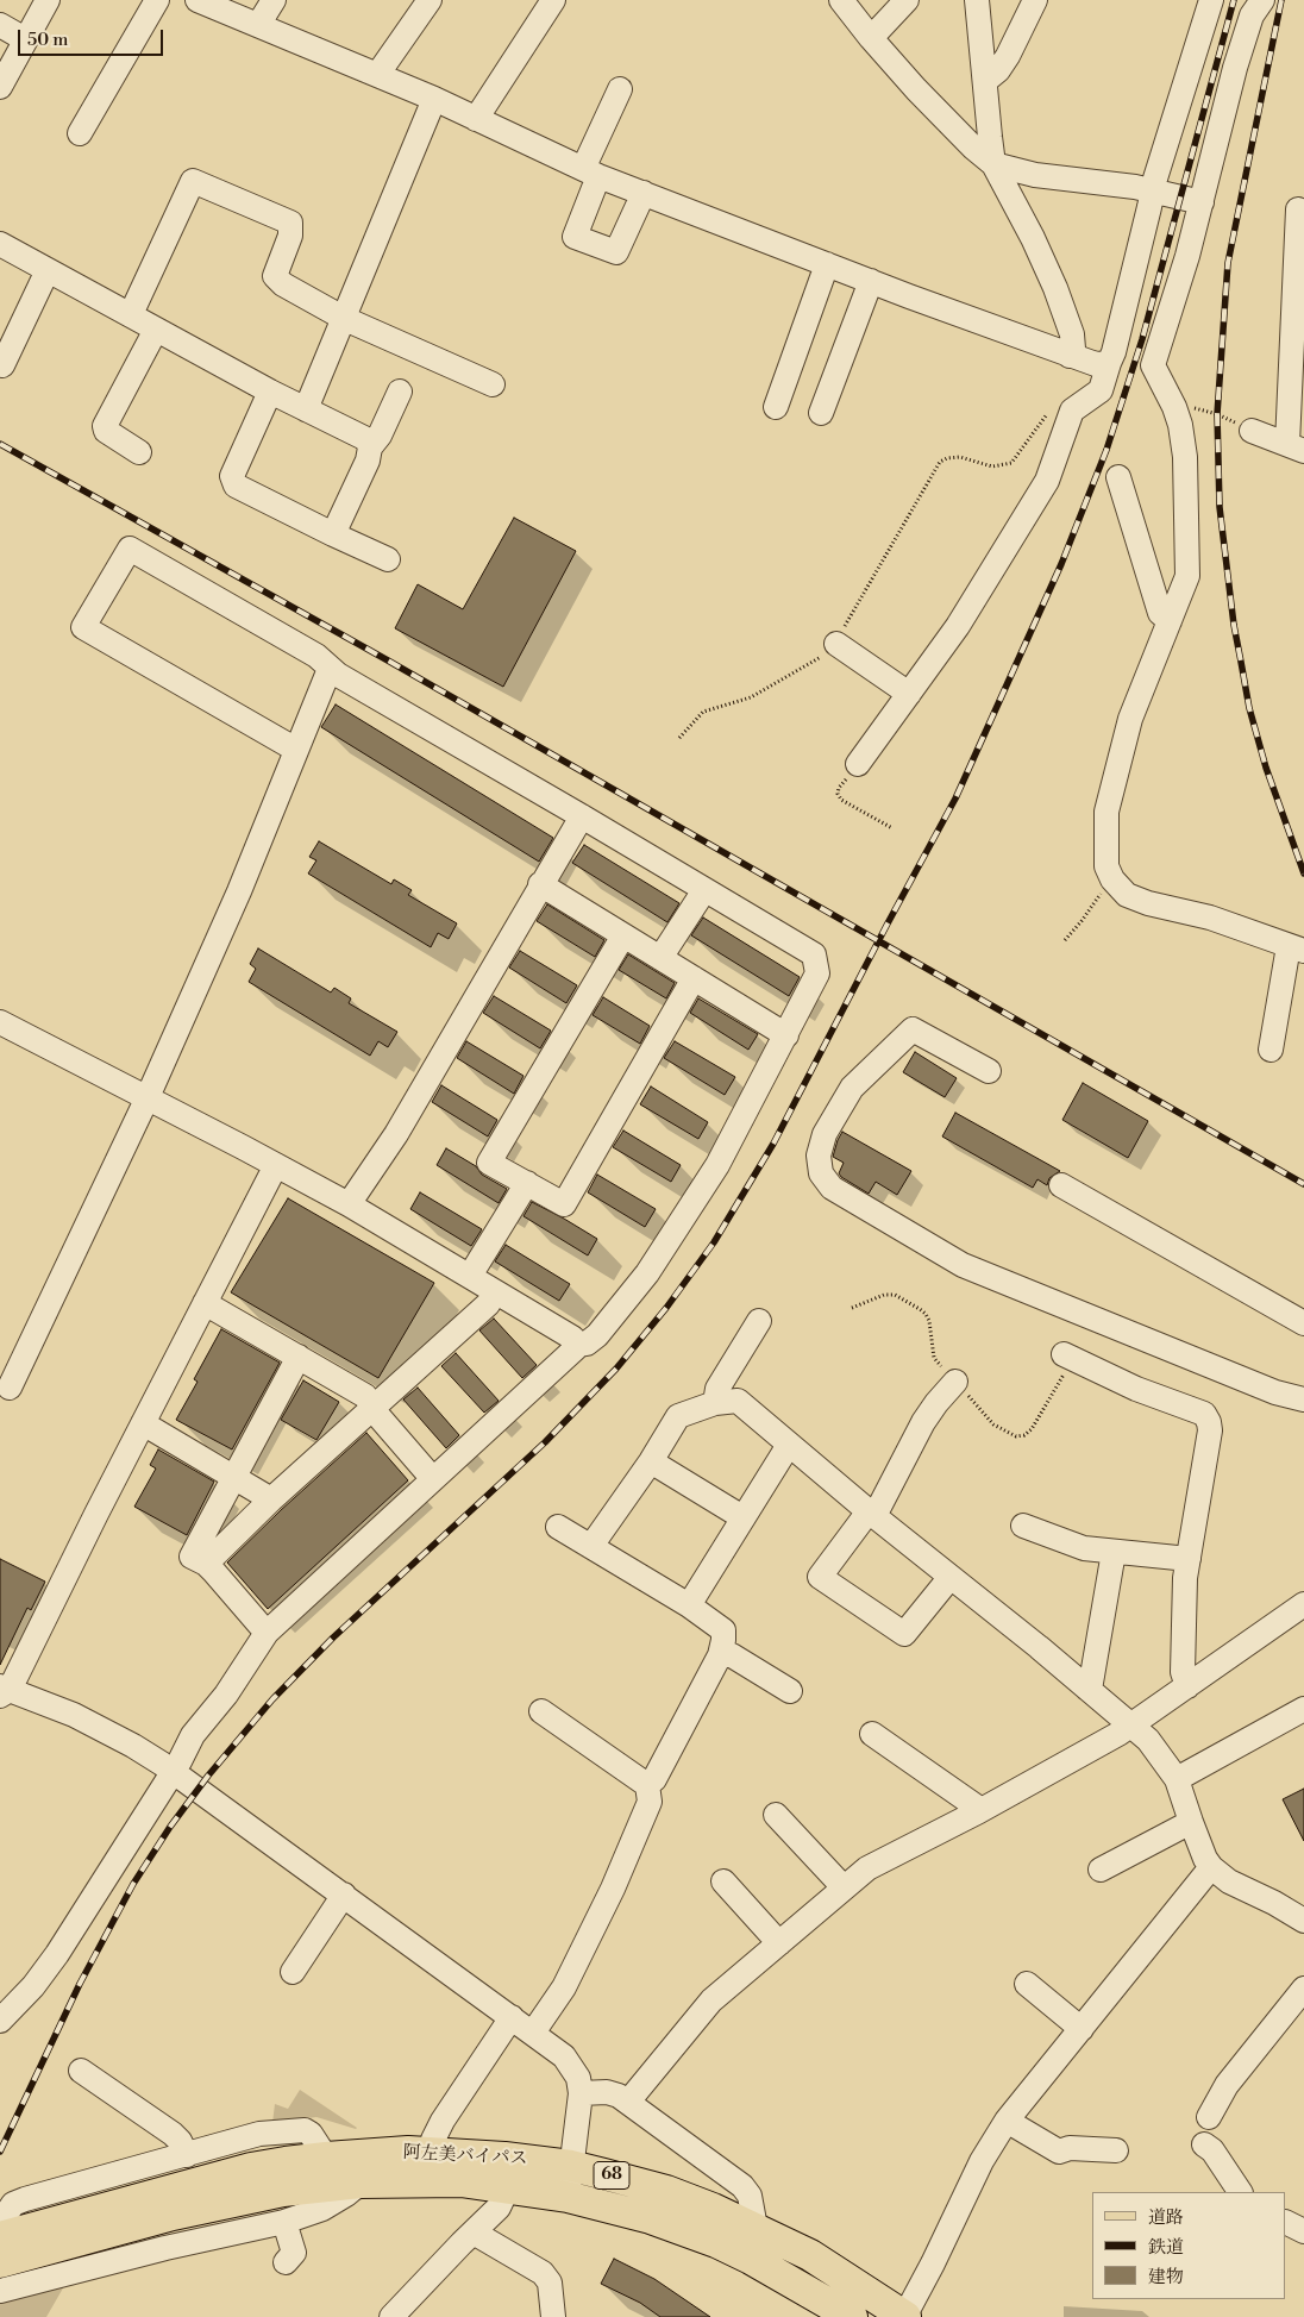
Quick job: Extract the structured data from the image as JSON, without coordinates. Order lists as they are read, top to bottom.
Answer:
{
  "streets": {
    "main road": ["阿左美バイパス", "68"]
  },
  "legend": ["道路", "鉄道", "建物"],
  "scale_bar": "50 m"
}
